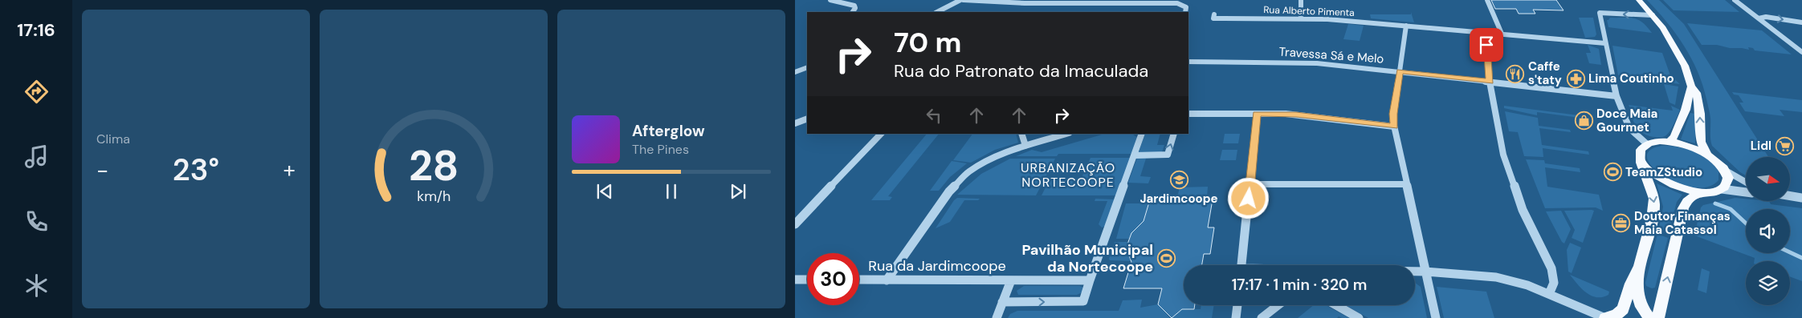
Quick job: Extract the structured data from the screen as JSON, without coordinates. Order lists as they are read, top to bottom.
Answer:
{
  "streets": {
    "street": ["Rua Alberto Pimenta", "Travessa Sá e Melo", "Rua da Jardimcoope"]
  },
  "districts": ["URBANIZAÇÃO NORTECOOPE"],
  "places": {
    "restaurant": ["Caffe s'taty"],
    "pharmacy": ["Lima Coutinho"],
    "shop": ["Doce Maia Gourmet"],
    "supermarket": ["Lidl"],
    "sports": ["TeamZStudio", "Pavilhão Municipal da Nortecoope"],
    "school or university": ["Jardimcoope"],
    "office": ["Doutor Finanças Maia Catassol"]
  },
  "north": "right",
  "page": {
    "tabs": "17:16",
    "tile": "Clima",
    "turn": ["70 m", "Rua do Patronato da Imaculada"],
    "song": ["Afterglow", "The Pines"],
    "heat": ["−", "23°", "+"],
    "limit": "30",
    "trip": "17:17 · 1 min · 320 m",
    "gauge": ["28", "km/h"]
  }
}
